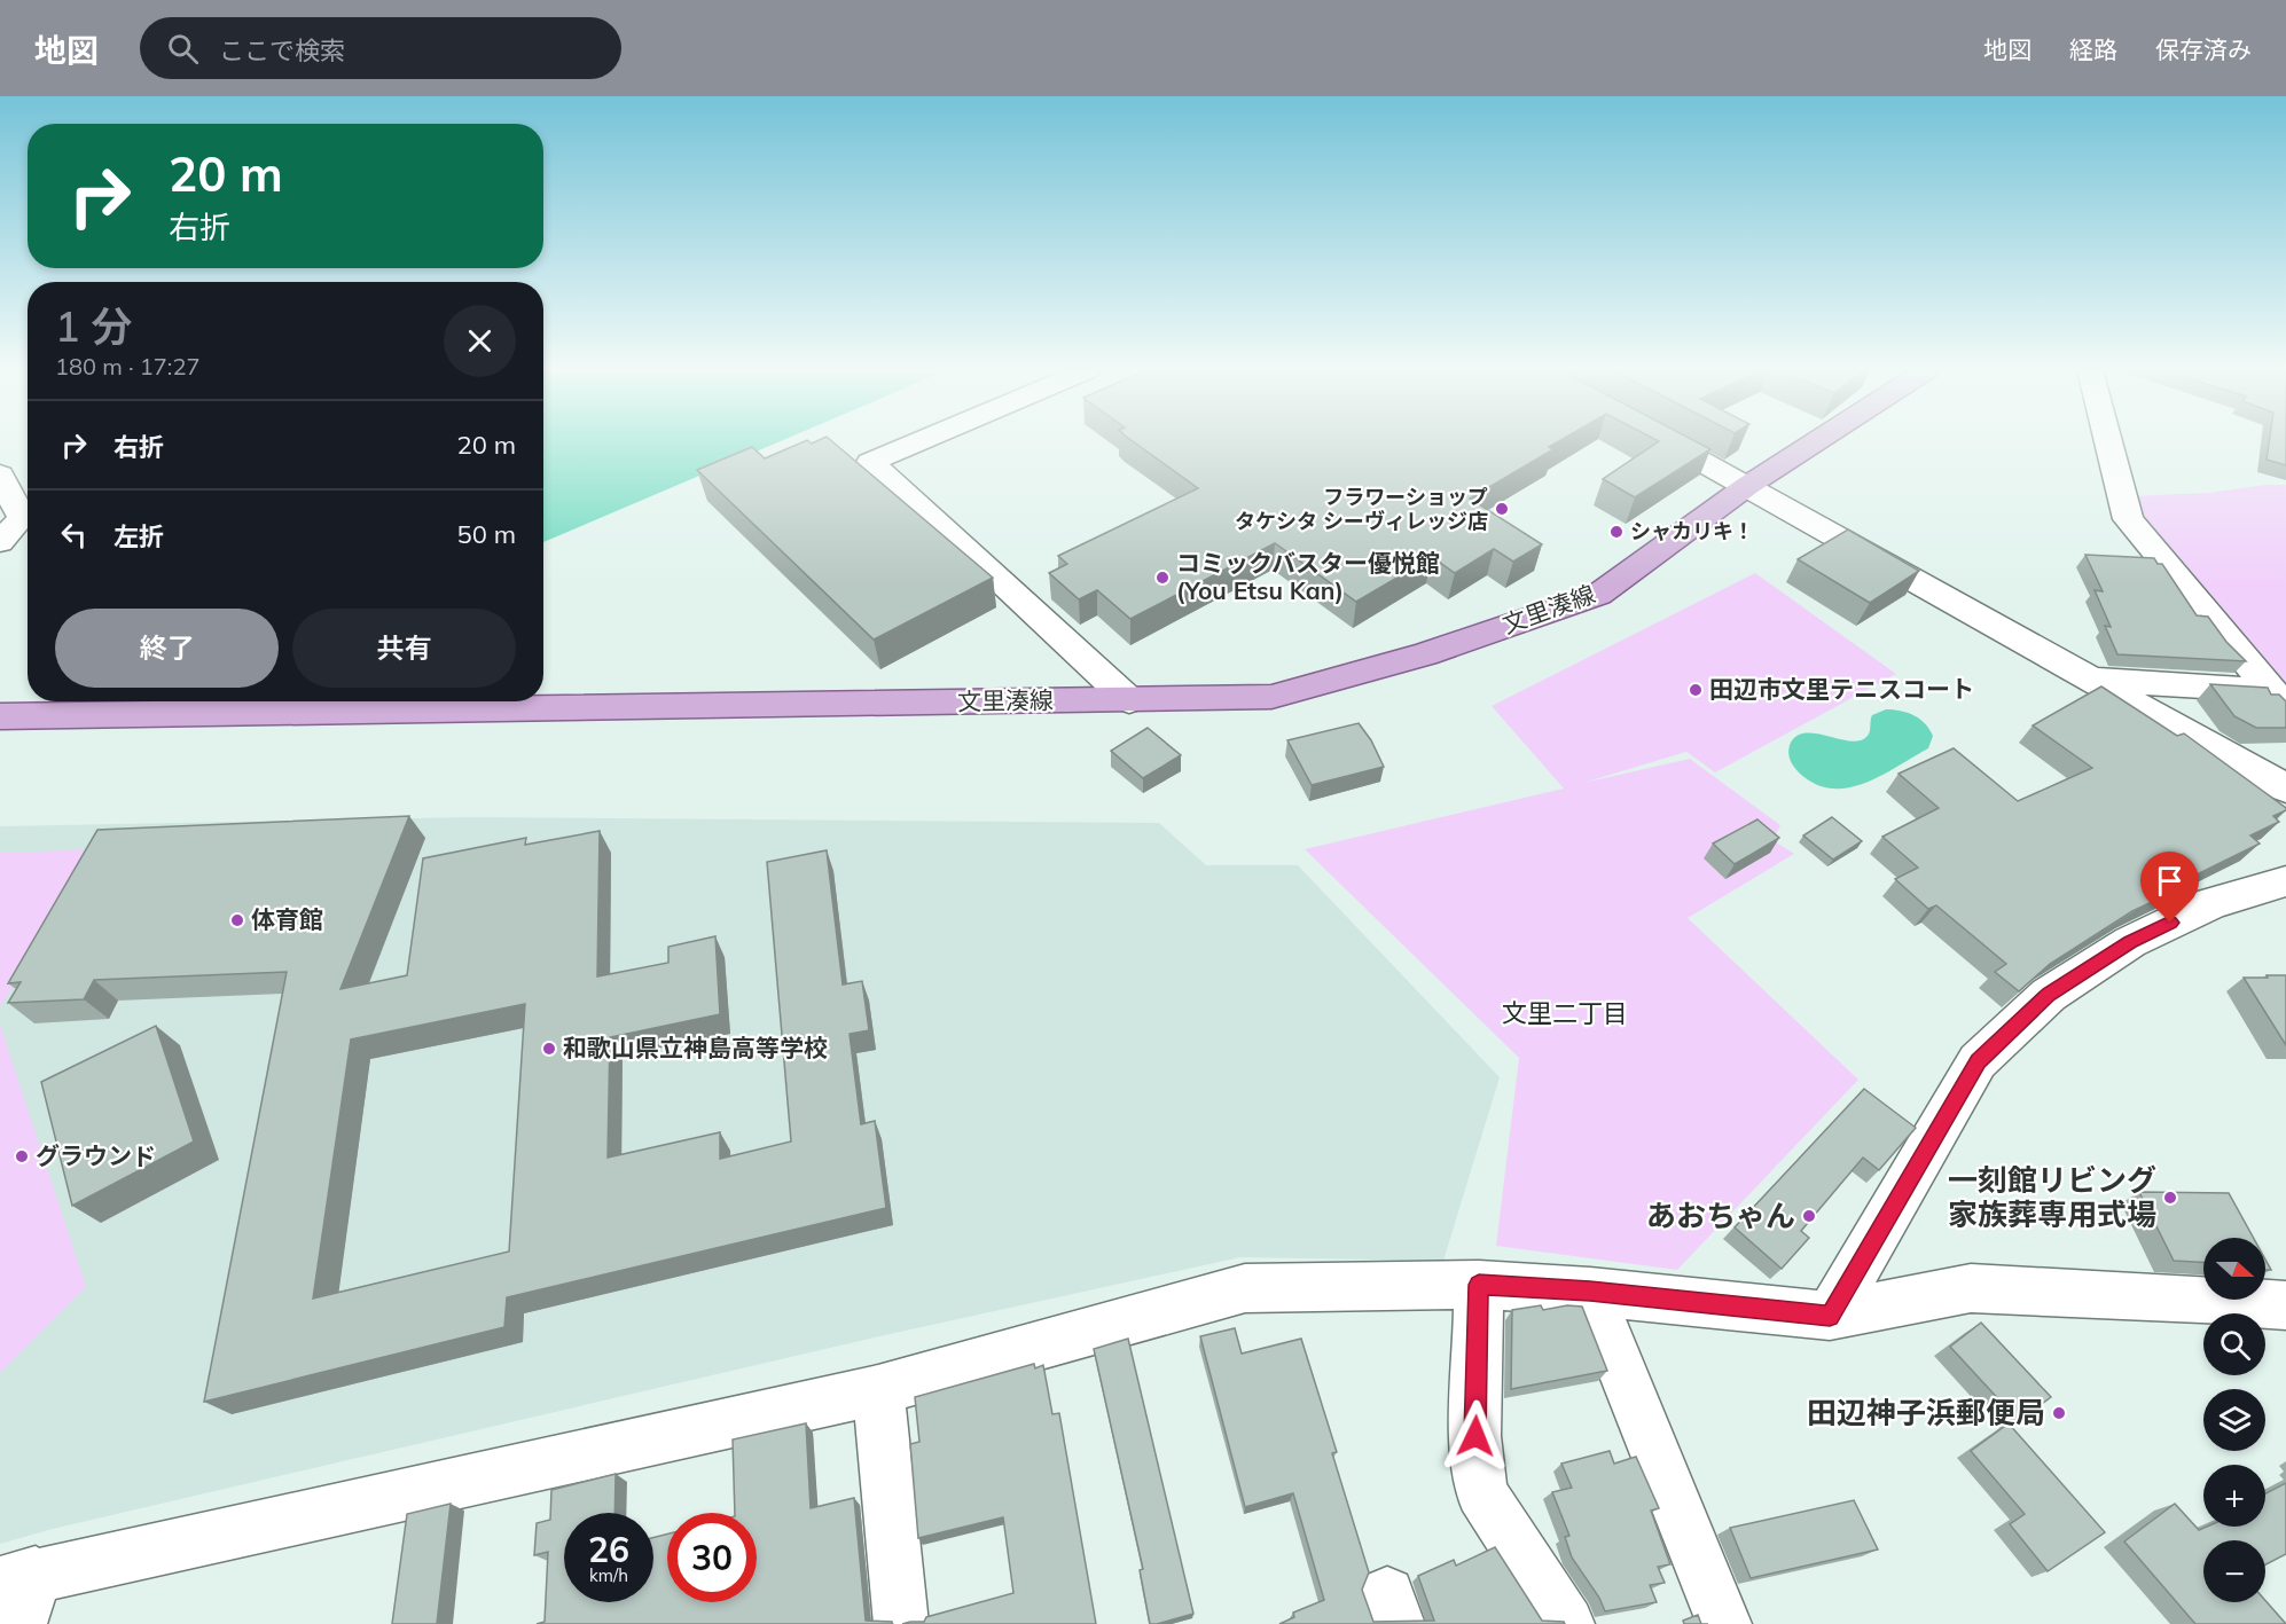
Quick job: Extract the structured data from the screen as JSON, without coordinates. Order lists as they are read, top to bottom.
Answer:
{
  "streets": {
    "main road": ["文里湊線"]
  },
  "districts": ["文里二丁目"],
  "places": [
    "フラワーショップ タケシタ シーヴィレッジ店",
    "シャカリキ！",
    "コミックバスター優悦館 (You Etsu Kan)",
    "田辺市文里テニスコート",
    "体育館",
    "和歌山県立神島高等学校",
    "グラウンド",
    "一刻館リビング 家族葬専用式場",
    "あおちゃん",
    "田辺神子浜郵便局"
  ],
  "north": "right",
  "page": {
    "header": "地図",
    "search": "ここで検索",
    "nav": ["地図", "経路", "保存済み"],
    "turn": ["20 m", "右折"],
    "heading": ["1 分", "180 m · 17:27"],
    "list": [
      {
        "name": "右折",
        "value": "20 m"
      },
      {
        "name": "左折",
        "value": "50 m"
      }
    ],
    "buttons": ["終了", "共有"],
    "map_buttons": ["+", "−"],
    "speed": "26 km/h",
    "limit": "30"
  }
}
